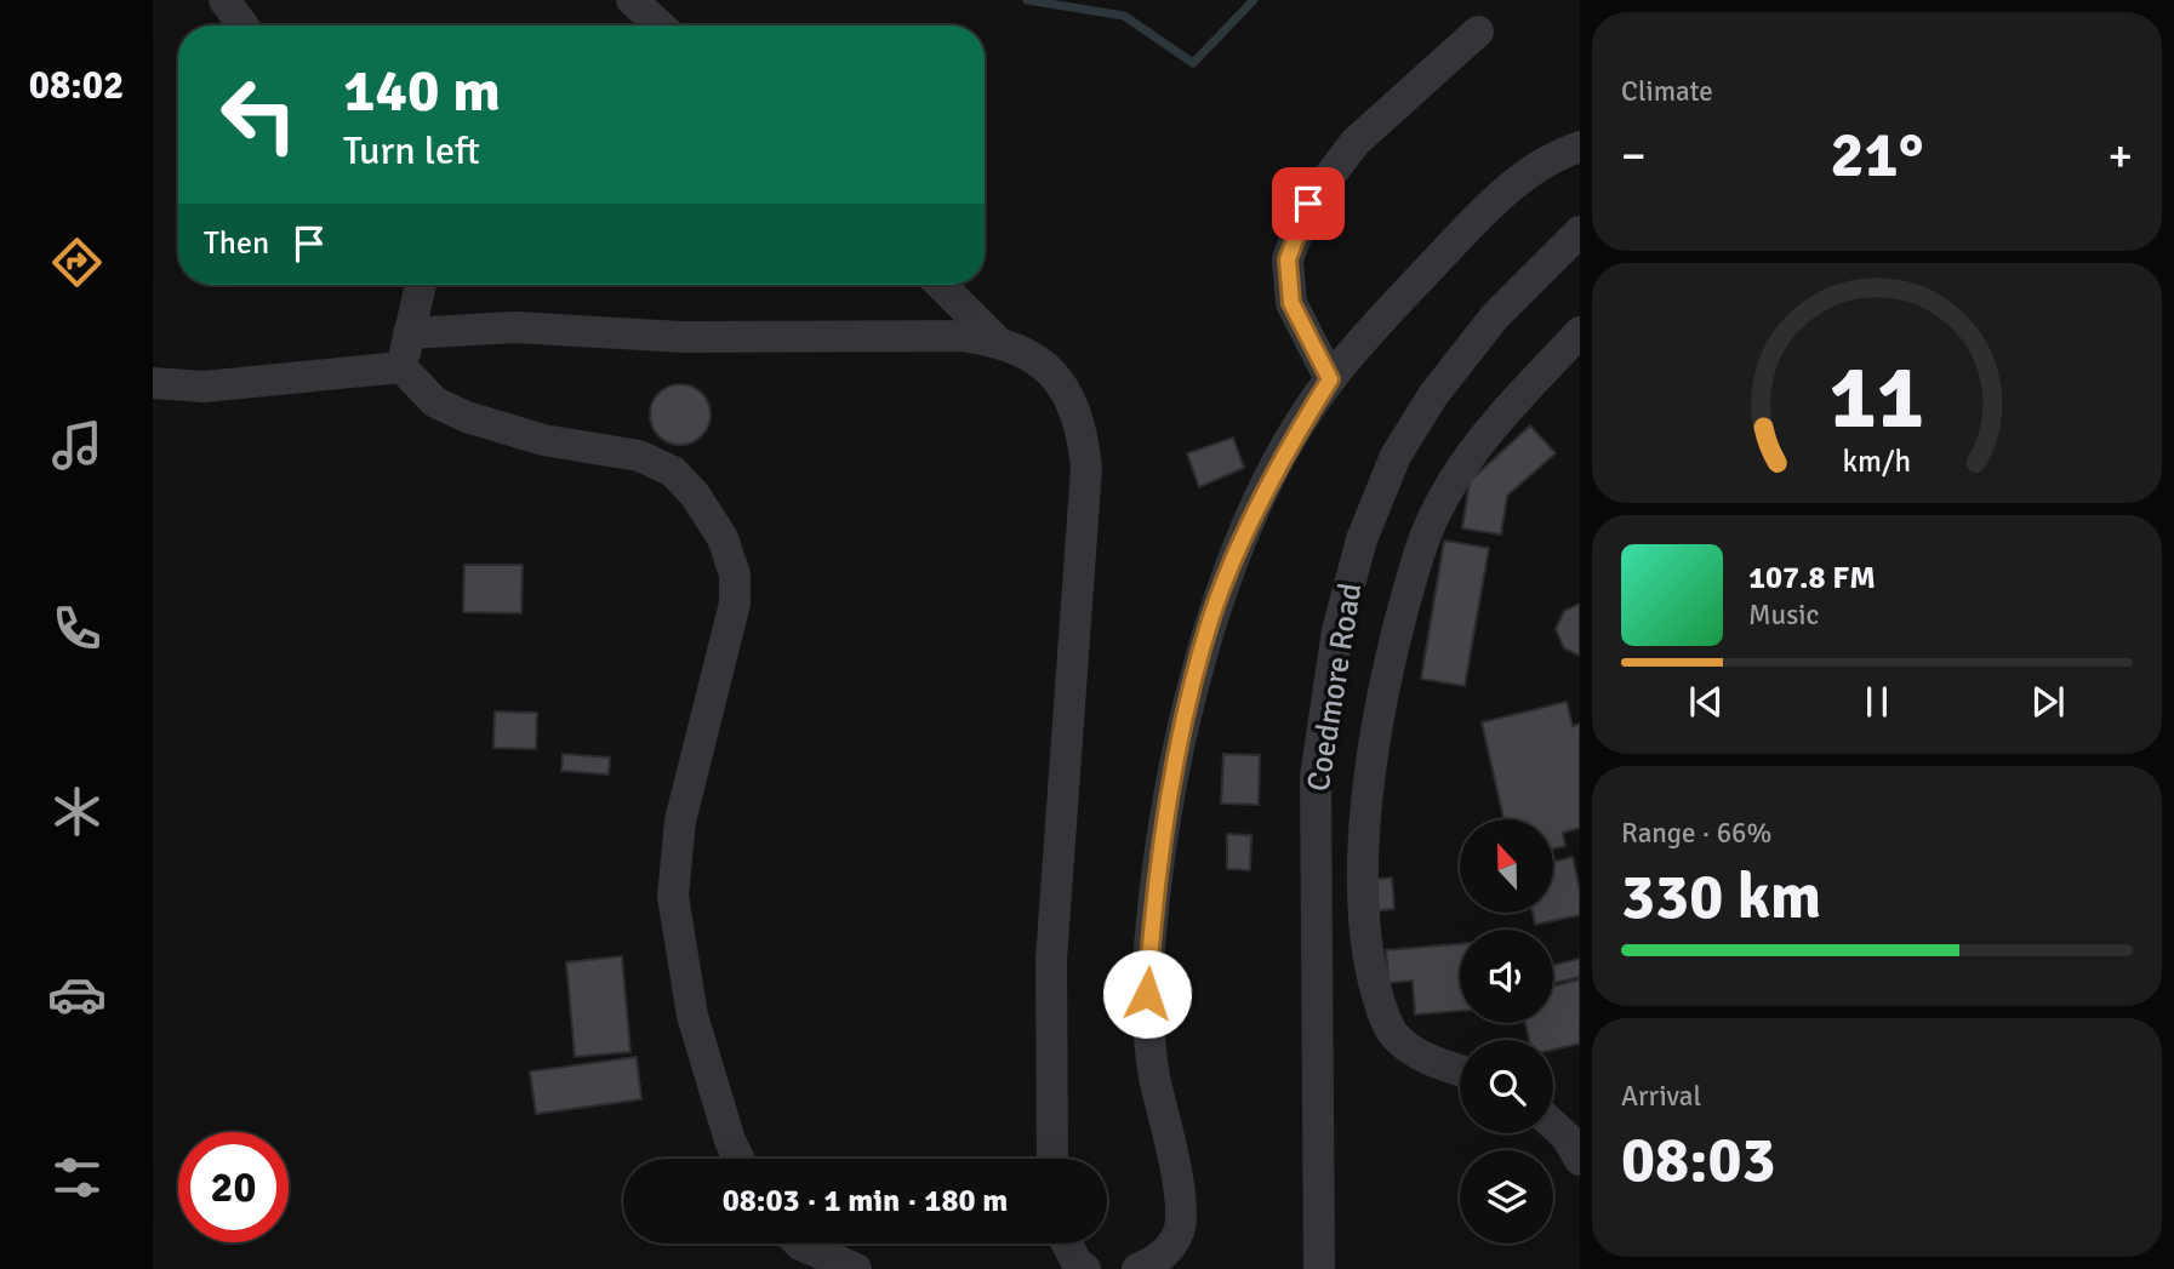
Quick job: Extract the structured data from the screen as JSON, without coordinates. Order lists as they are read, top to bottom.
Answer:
{
  "streets": {
    "street": ["Coedmore Road"]
  },
  "north": "top",
  "page": {
    "tabs": "08:02",
    "tile": [
      "Climate",
      ["Range · 66%", "330 km"],
      ["Arrival", "08:03"]
    ],
    "turn": ["140 m", "Turn left"],
    "heat": ["−", "21°", "+"],
    "then": "Then",
    "song": ["107.8 FM", "Music"],
    "limit": "20",
    "trip": "08:03 · 1 min · 180 m",
    "gauge": ["11", "km/h"]
  }
}
